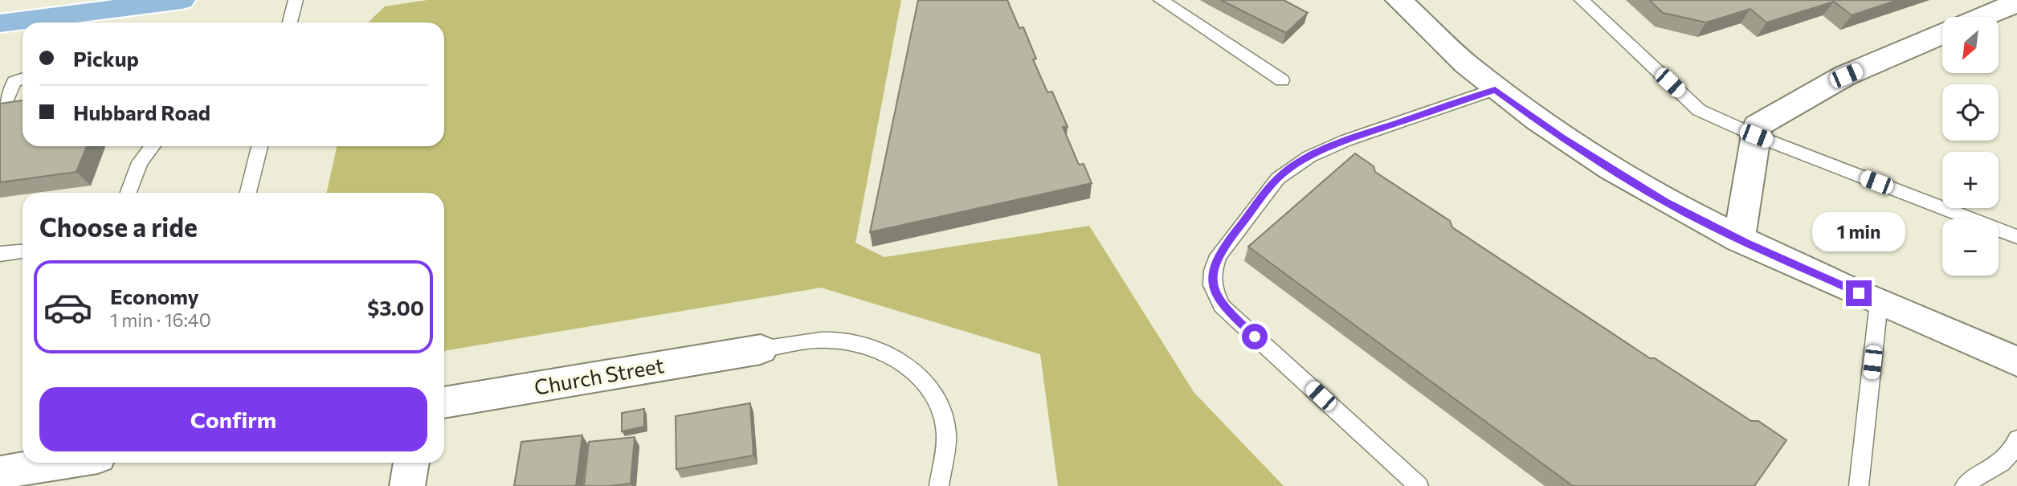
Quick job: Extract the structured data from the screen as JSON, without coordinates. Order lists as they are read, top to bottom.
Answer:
{
  "streets": {
    "street": ["Church Street"]
  },
  "north": "bottom left",
  "page": {
    "map_buttons": ["+", "−"],
    "banner": ["Pickup", "Hubbard Road"],
    "heading": "Choose a ride",
    "bubble": "1 min",
    "list": [
      {
        "name": "Economy",
        "note": "1 min · 16:40",
        "value": "$3.00"
      }
    ],
    "buttons": "Confirm"
  }
}
